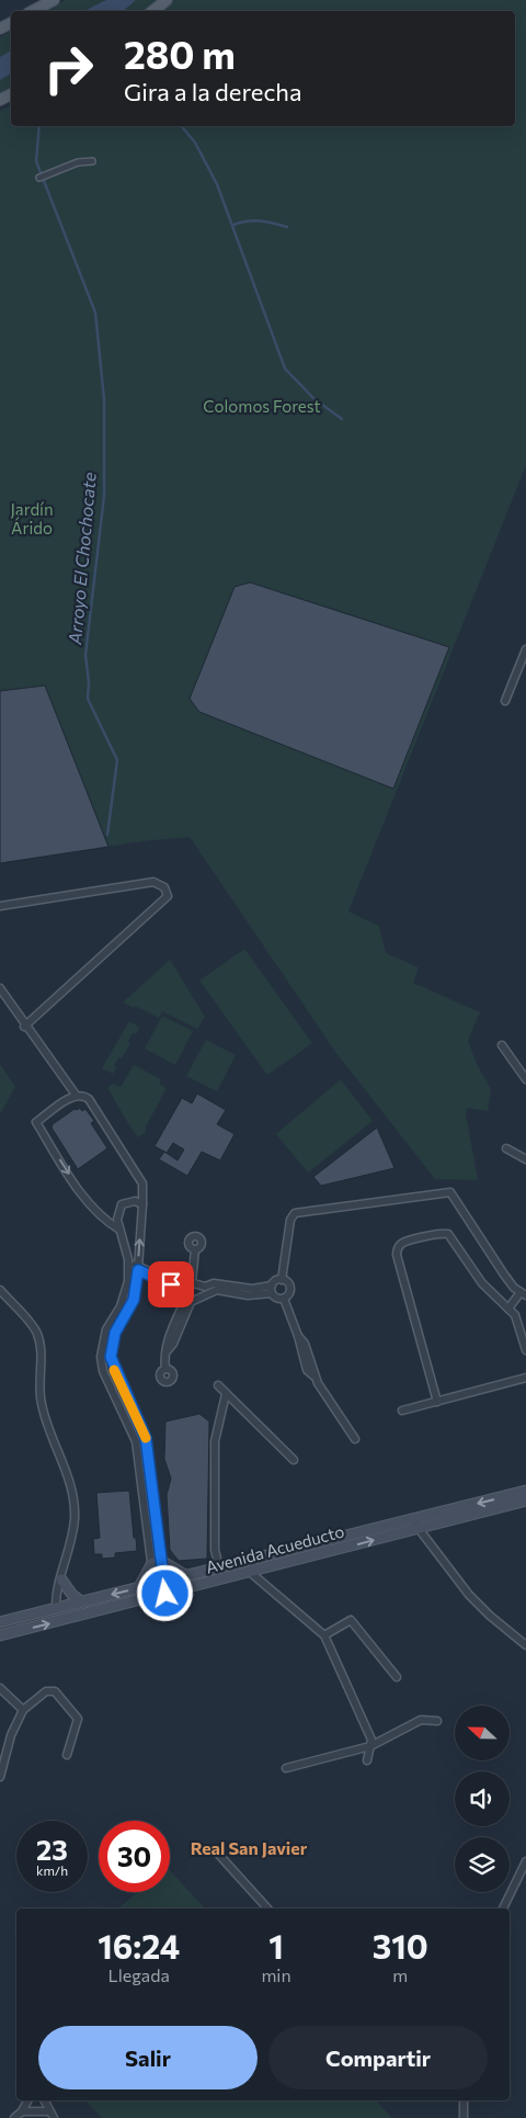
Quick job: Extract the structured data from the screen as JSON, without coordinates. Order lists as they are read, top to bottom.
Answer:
{
  "streets": {
    "main road": ["Avenida Acueducto"]
  },
  "districts": ["Real San Javier"],
  "water": ["Arroyo El Chochocate"],
  "parks": ["Colomos Forest", "Jardín Árido"],
  "north": "left",
  "page": {
    "turn": ["280 m", "Gira a la derecha"],
    "speed": "23 km/h",
    "limit": "30",
    "eta": [
      "16:24",
      "Llegada",
      "1",
      "min",
      "310",
      "m"
    ],
    "buttons": ["Salir", "Compartir"]
  }
}
